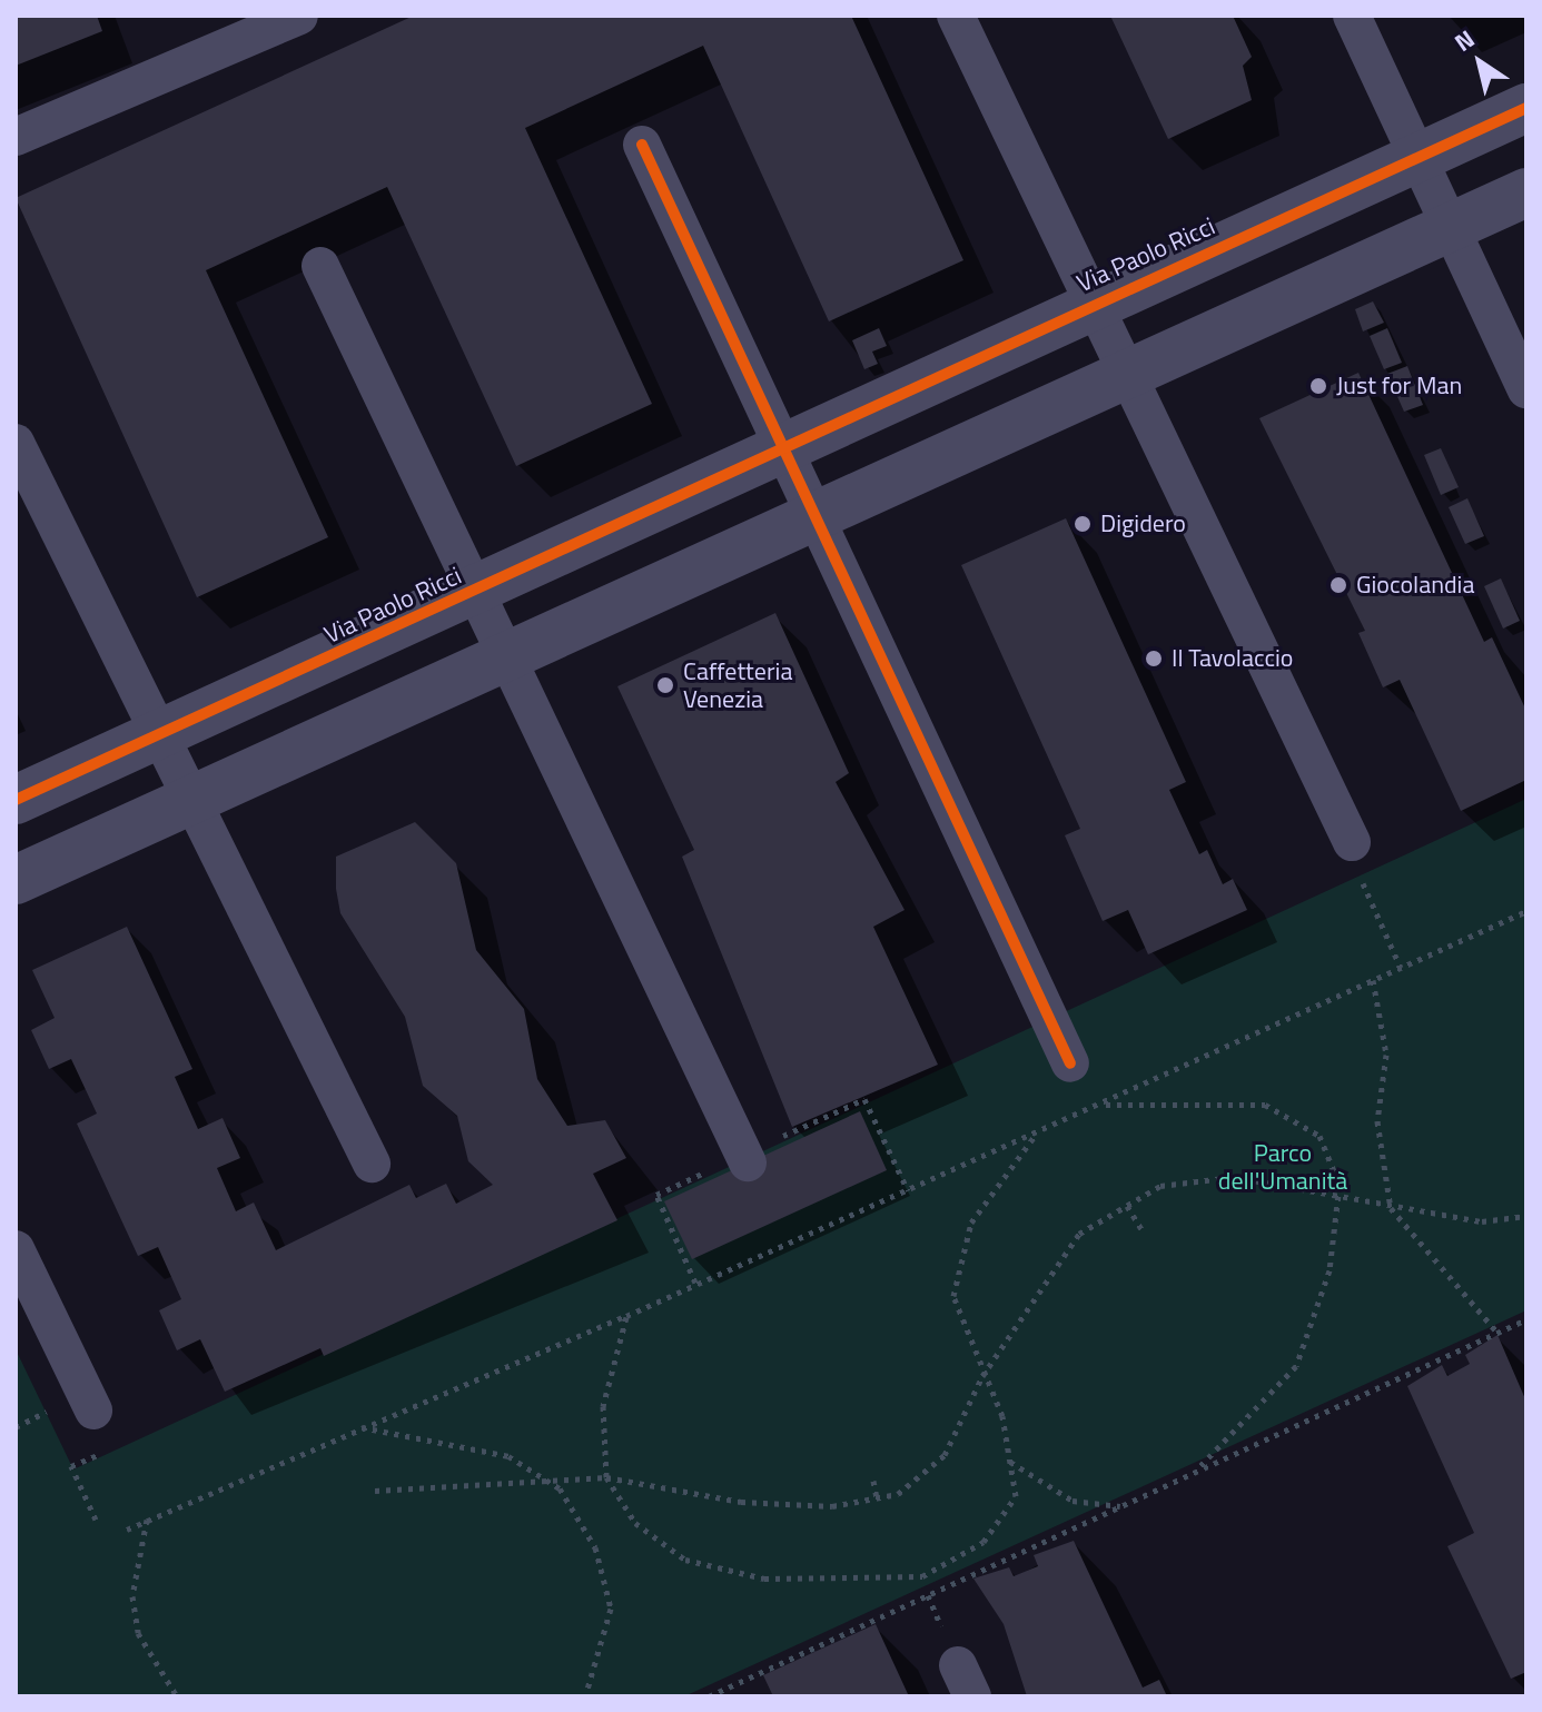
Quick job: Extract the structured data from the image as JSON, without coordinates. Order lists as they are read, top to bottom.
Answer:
{
  "streets": {
    "street": ["Via Paolo Ricci"]
  },
  "parks": ["Parco dell'Umanità"],
  "places": [
    "Just for Man",
    "Digidero",
    "Giocolandia",
    "Il Tavolaccio",
    "Caffetteria Venezia"
  ],
  "north": "top left"
}
